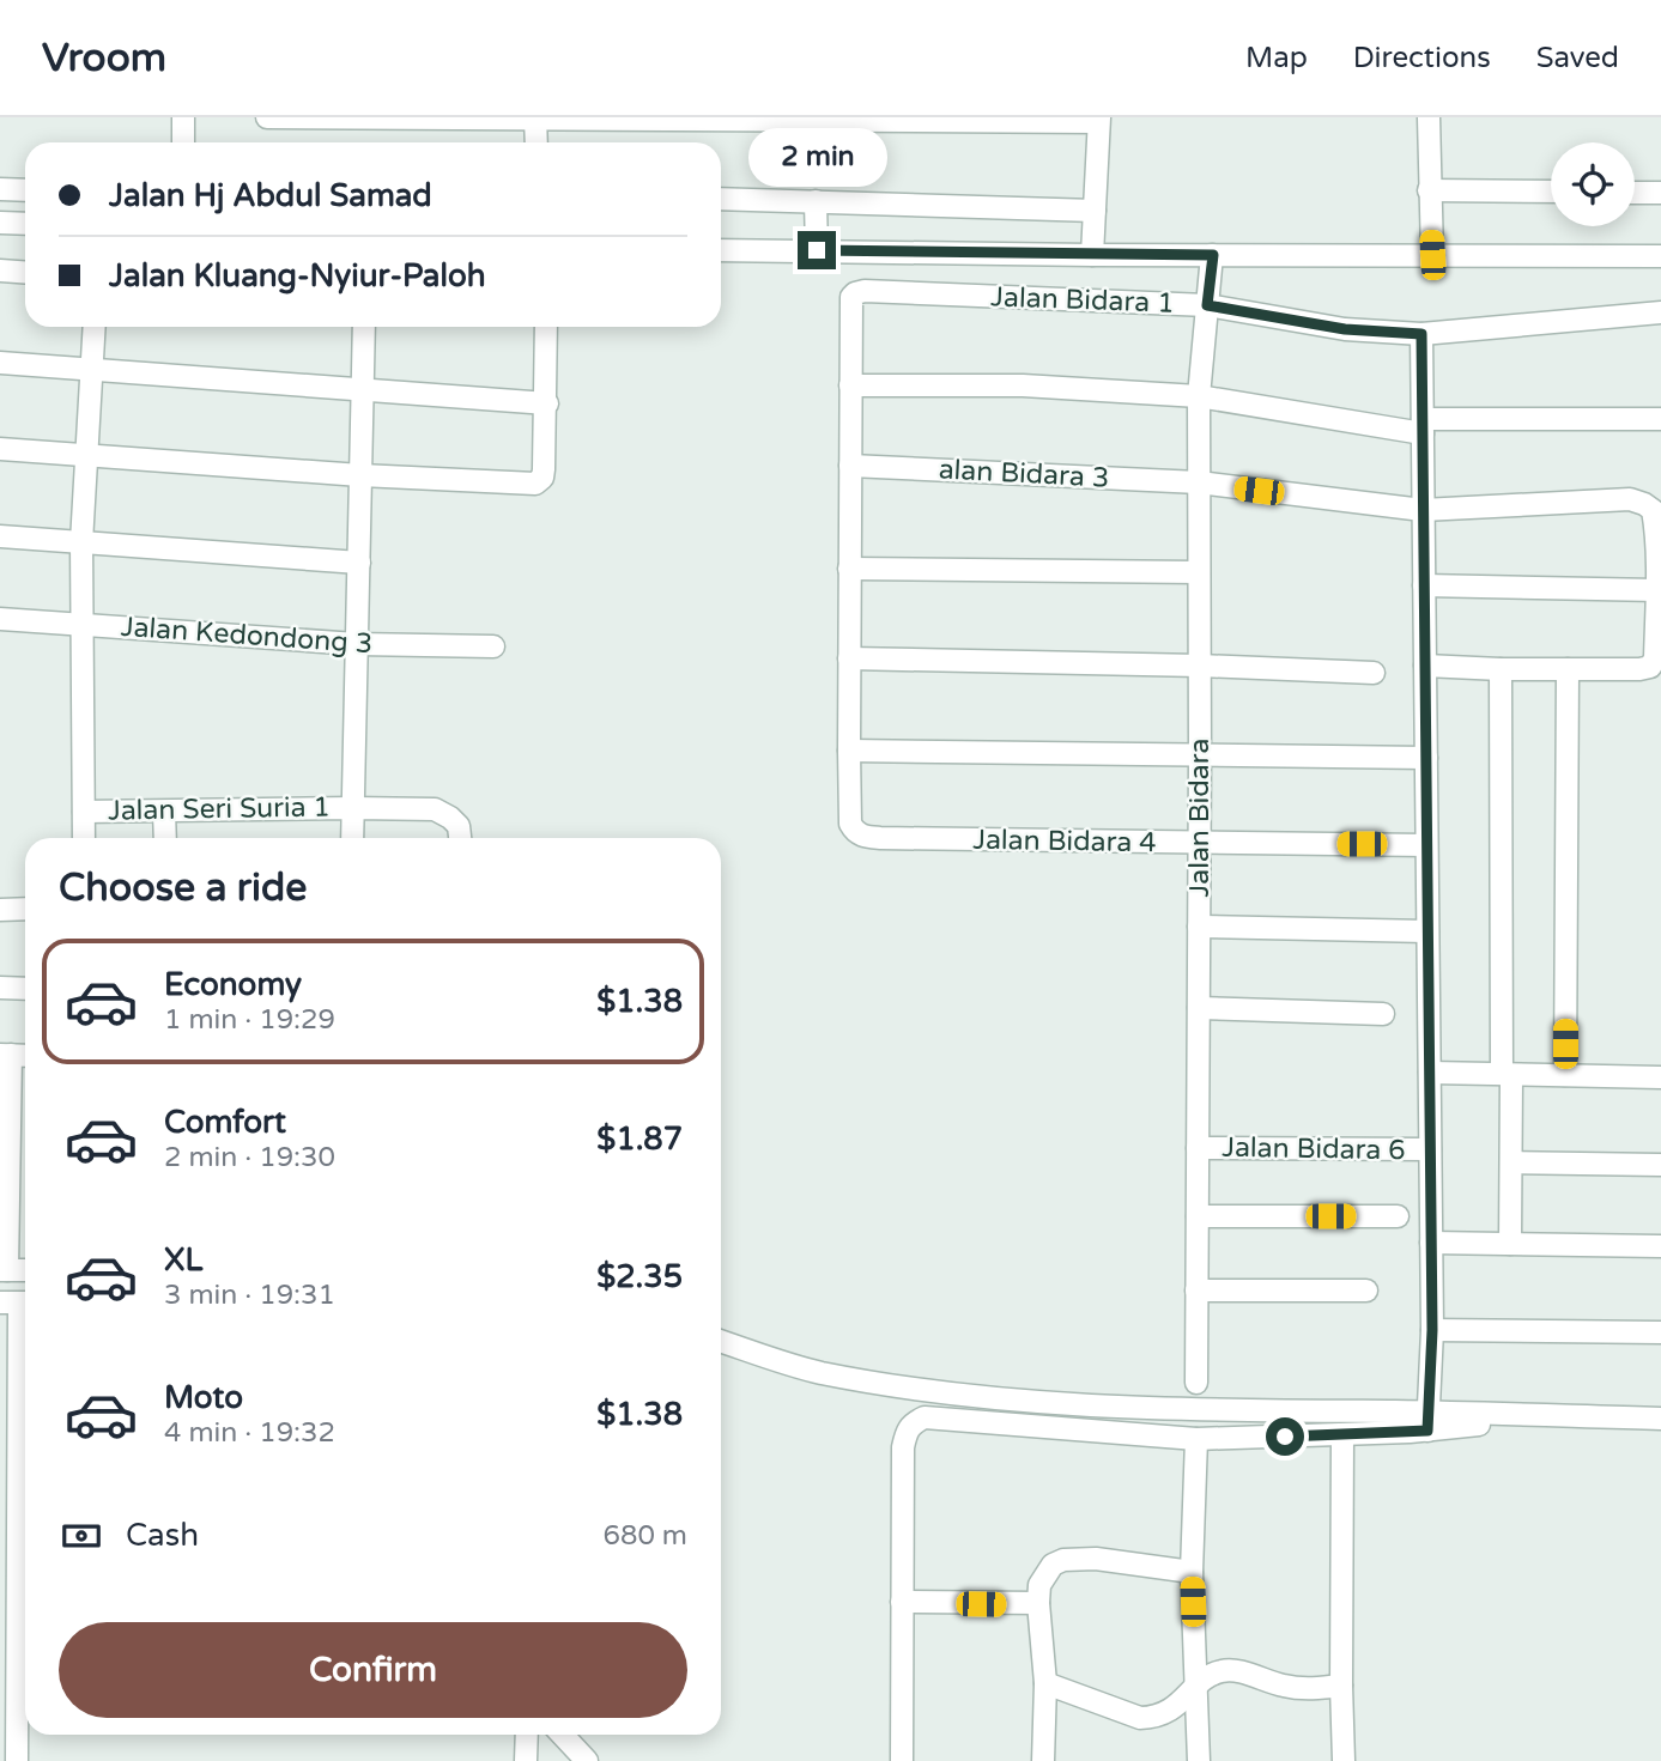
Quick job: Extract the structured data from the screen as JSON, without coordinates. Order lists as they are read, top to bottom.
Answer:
{
  "streets": {
    "street": [
      "Jalan Bidara 1",
      "alan Bidara 3",
      "Jalan Kedondong 3",
      "Jalan Seri Suria 1",
      "Jalan Bidara",
      "Jalan Bidara 4",
      "Jalan Bidara 6"
    ]
  },
  "crossings": [
    ["Jalan Bidara 1", "Jalan Bidara"],
    ["alan Bidara 3", "Jalan Bidara"],
    ["Jalan Bidara", "Jalan Bidara 4"],
    ["Jalan Bidara", "Jalan Bidara 6"]
  ],
  "page": {
    "header": "Vroom",
    "nav": ["Map", "Directions", "Saved"],
    "bubble": "2 min",
    "banner": ["Jalan Hj Abdul Samad", "Jalan Kluang-Nyiur-Paloh"],
    "heading": "Choose a ride",
    "list": [
      {
        "name": "Economy",
        "note": "1 min · 19:29",
        "value": "$1.38"
      },
      {
        "name": "Comfort",
        "note": "2 min · 19:30",
        "value": "$1.87"
      },
      {
        "name": "XL",
        "note": "3 min · 19:31",
        "value": "$2.35"
      },
      {
        "name": "Moto",
        "note": "4 min · 19:32",
        "value": "$1.38"
      }
    ],
    "pay": ["Cash", "680 m"],
    "buttons": "Confirm"
  }
}
